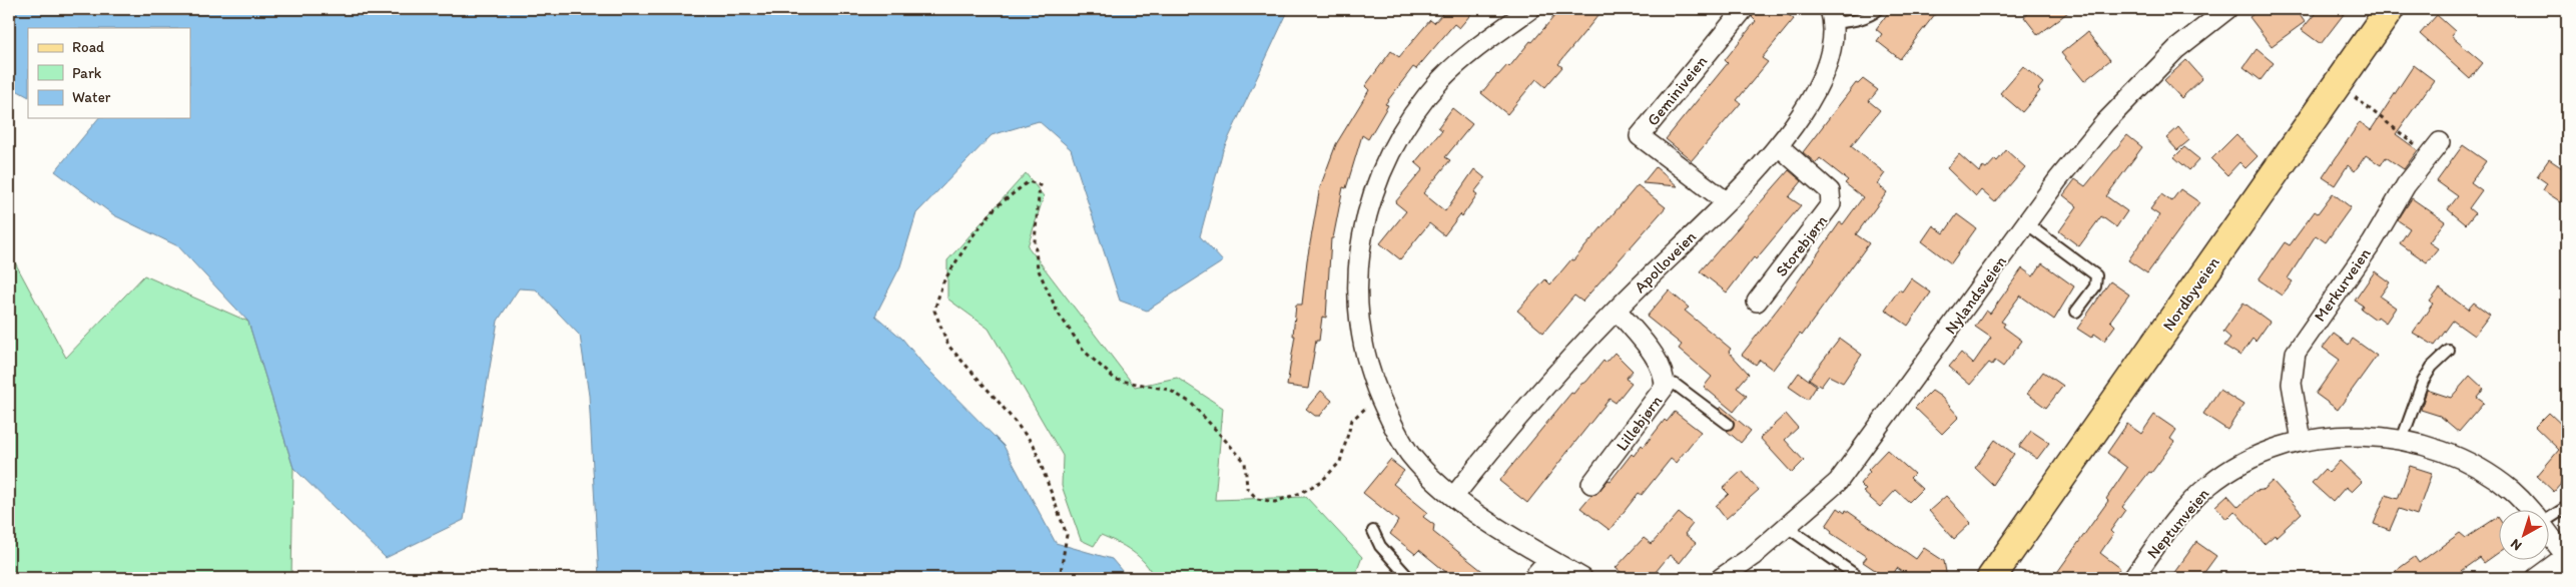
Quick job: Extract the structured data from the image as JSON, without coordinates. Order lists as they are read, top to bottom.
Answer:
{
  "streets": {
    "main road": ["Nordbyveien"],
    "street": [
      "Geminiveien",
      "Storebjørn",
      "Apolloveien",
      "Merkurveien",
      "Nylandsveien",
      "Lillebjørn",
      "Neptunveien"
    ]
  },
  "crossings": [
    ["Geminiveien", "Apolloveien"],
    ["Storebjørn", "Apolloveien"],
    ["Apolloveien", "Lillebjørn"],
    ["Merkurveien", "Neptunveien"]
  ],
  "legend": ["Road", "Park", "Water"],
  "north": "bottom left"
}
